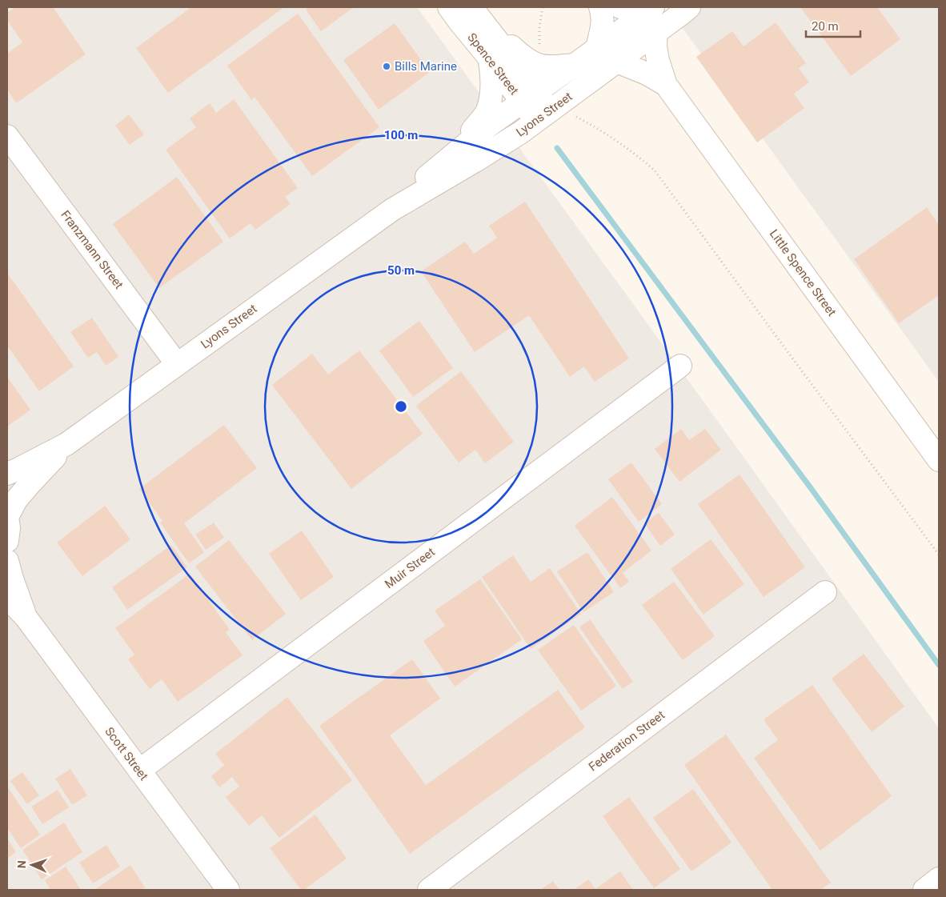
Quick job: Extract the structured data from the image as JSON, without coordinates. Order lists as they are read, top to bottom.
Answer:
{
  "streets": {
    "street": [
      "Spence Street",
      "Lyons Street",
      "Franzmann Street",
      "Little Spence Street",
      "Muir Street",
      "Federation Street",
      "Scott Street"
    ]
  },
  "crossings": [
    ["Spence Street", "Lyons Street"],
    ["Lyons Street", "Franzmann Street"],
    ["Lyons Street", "Little Spence Street"],
    ["Muir Street", "Scott Street"]
  ],
  "places": ["Bills Marine"],
  "scale_bar": "20 m",
  "north": "left",
  "rings": ["100 m", "50 m"]
}
